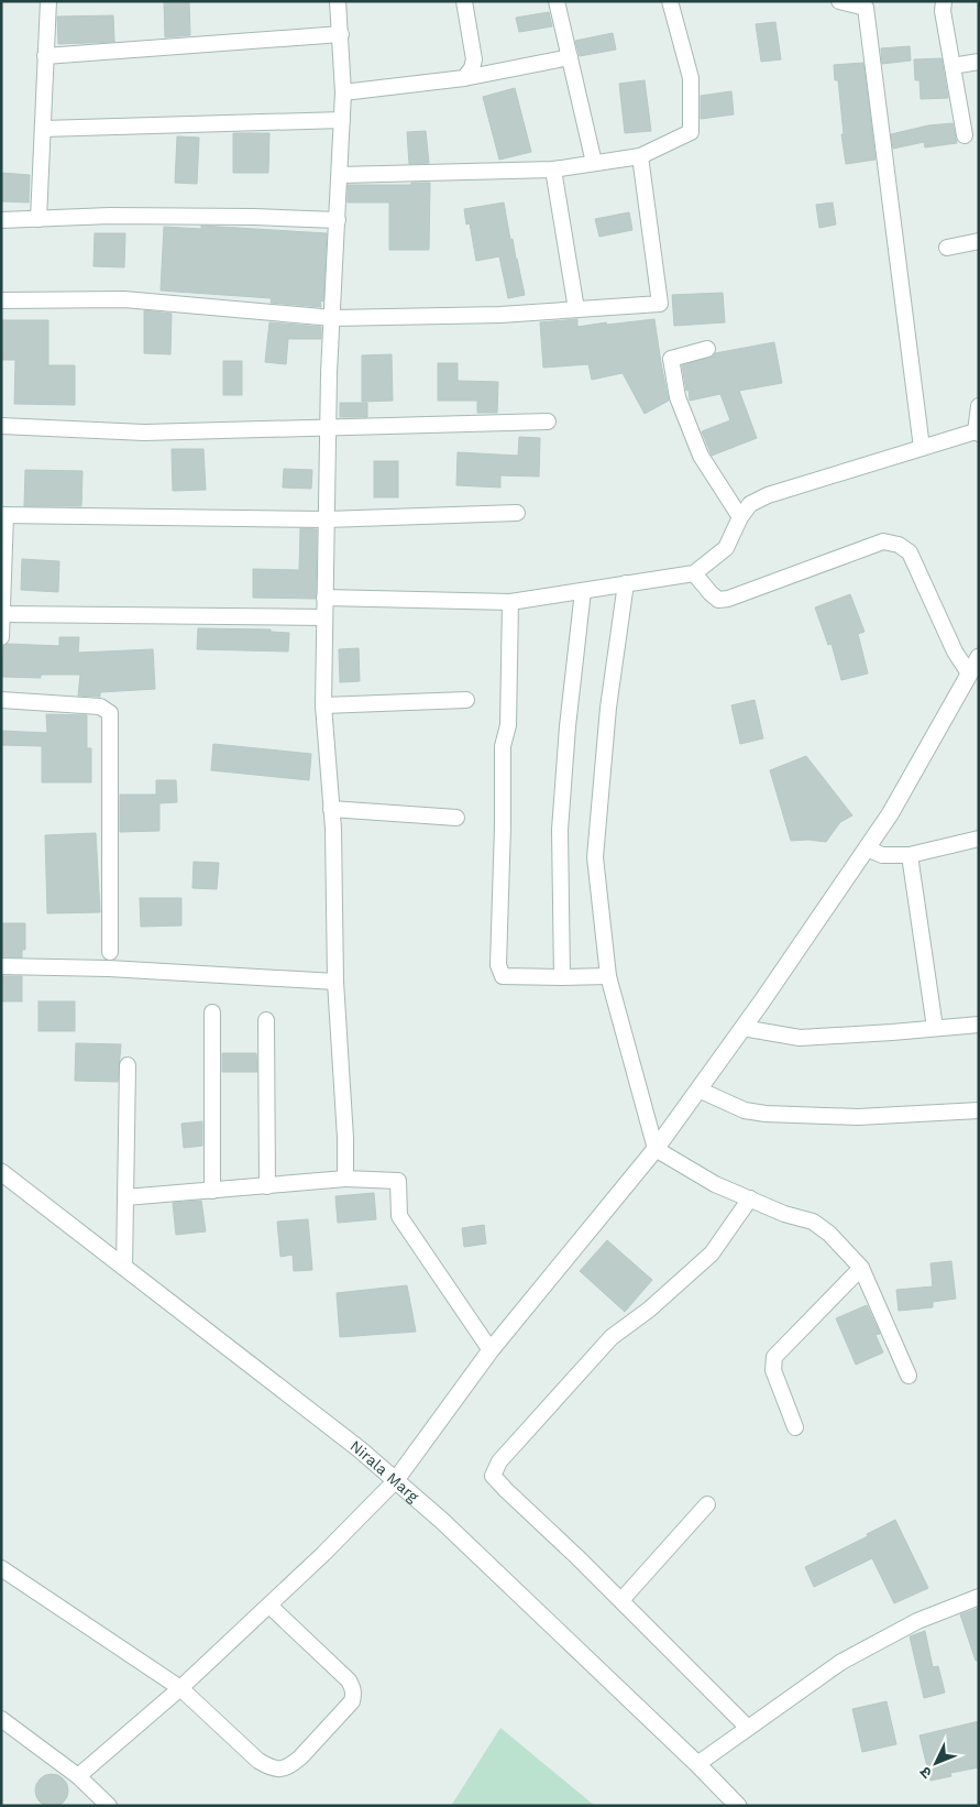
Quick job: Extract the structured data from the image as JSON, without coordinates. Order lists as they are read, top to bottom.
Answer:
{
  "streets": {
    "street": ["Nirala Marg"]
  },
  "north": "bottom left"
}
